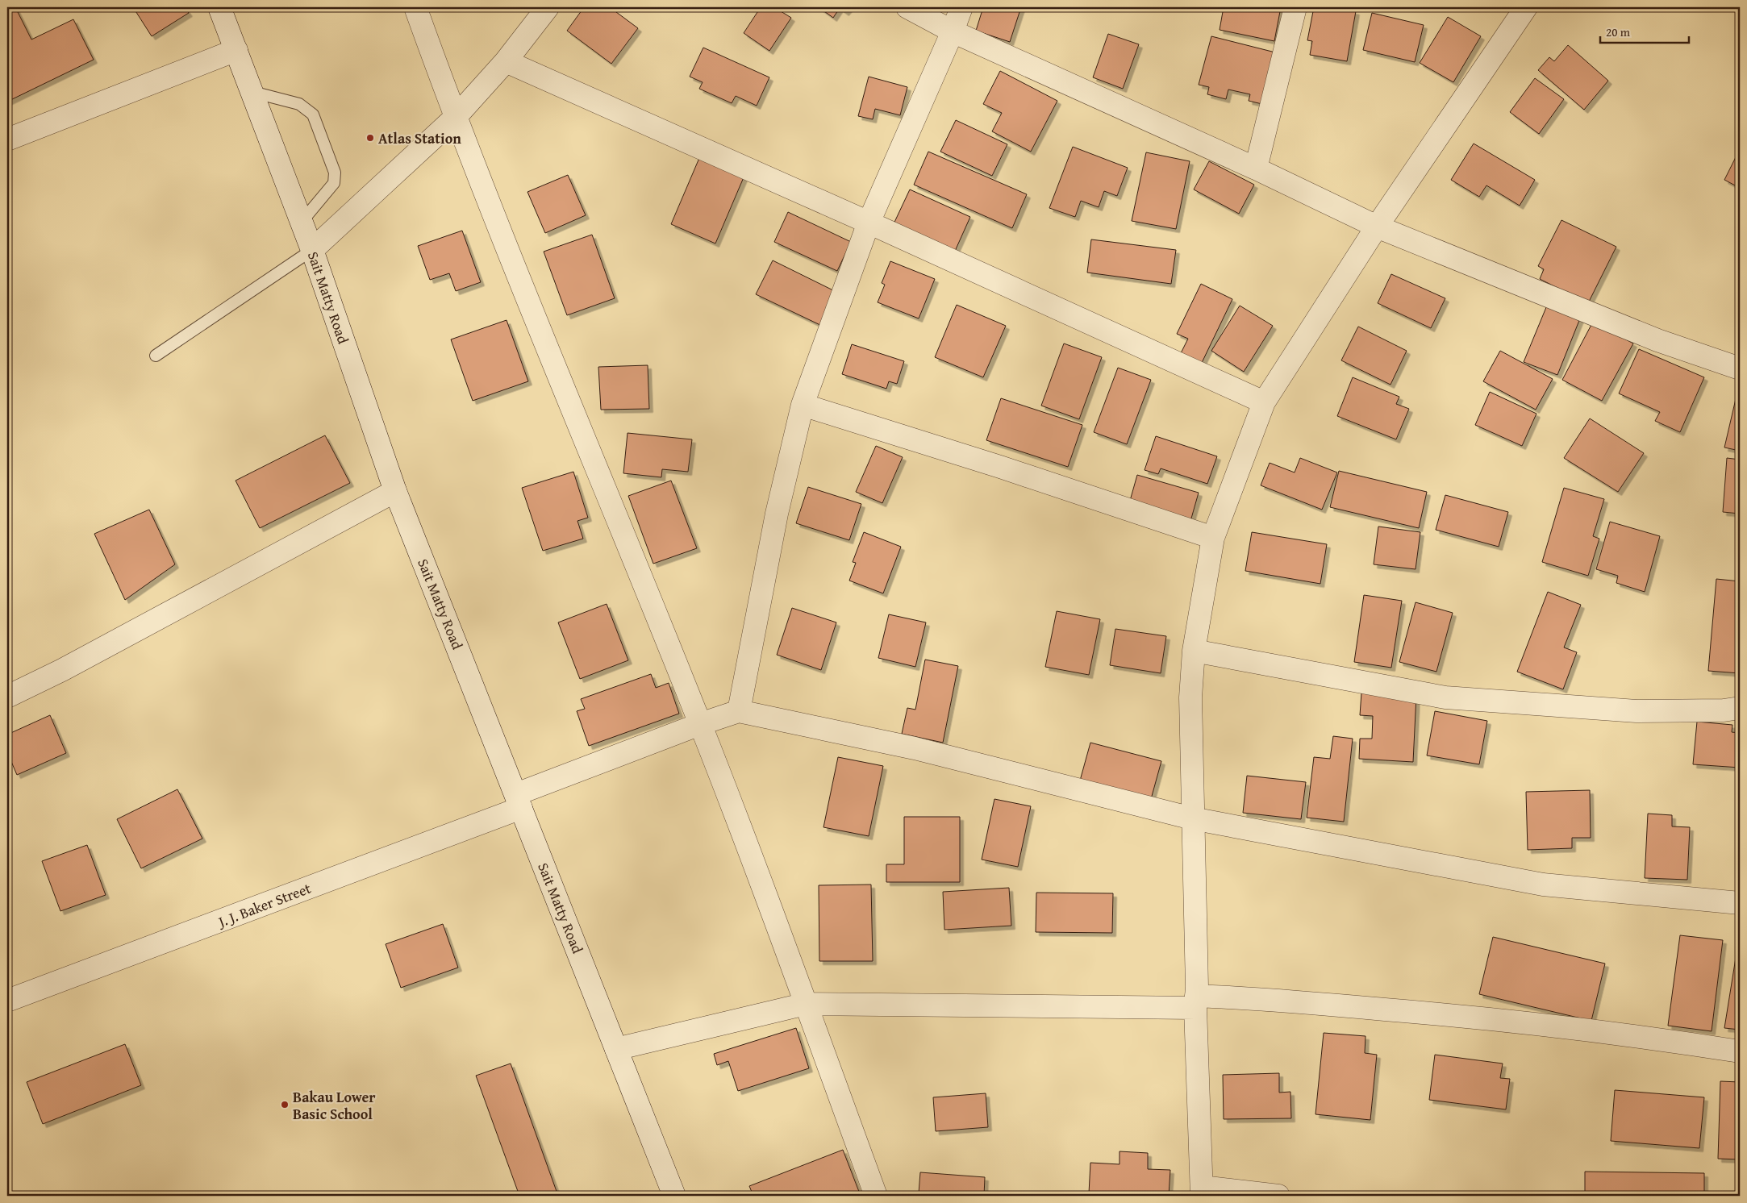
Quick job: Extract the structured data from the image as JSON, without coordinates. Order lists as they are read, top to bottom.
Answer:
{
  "streets": {
    "street": ["Sait Matty Road", "J. J. Baker Street"]
  },
  "crossings": [
    ["Sait Matty Road", "J. J. Baker Street"]
  ],
  "places": ["Atlas Station", "Bakau Lower Basic School"],
  "scale_bar": "20 m"
}
